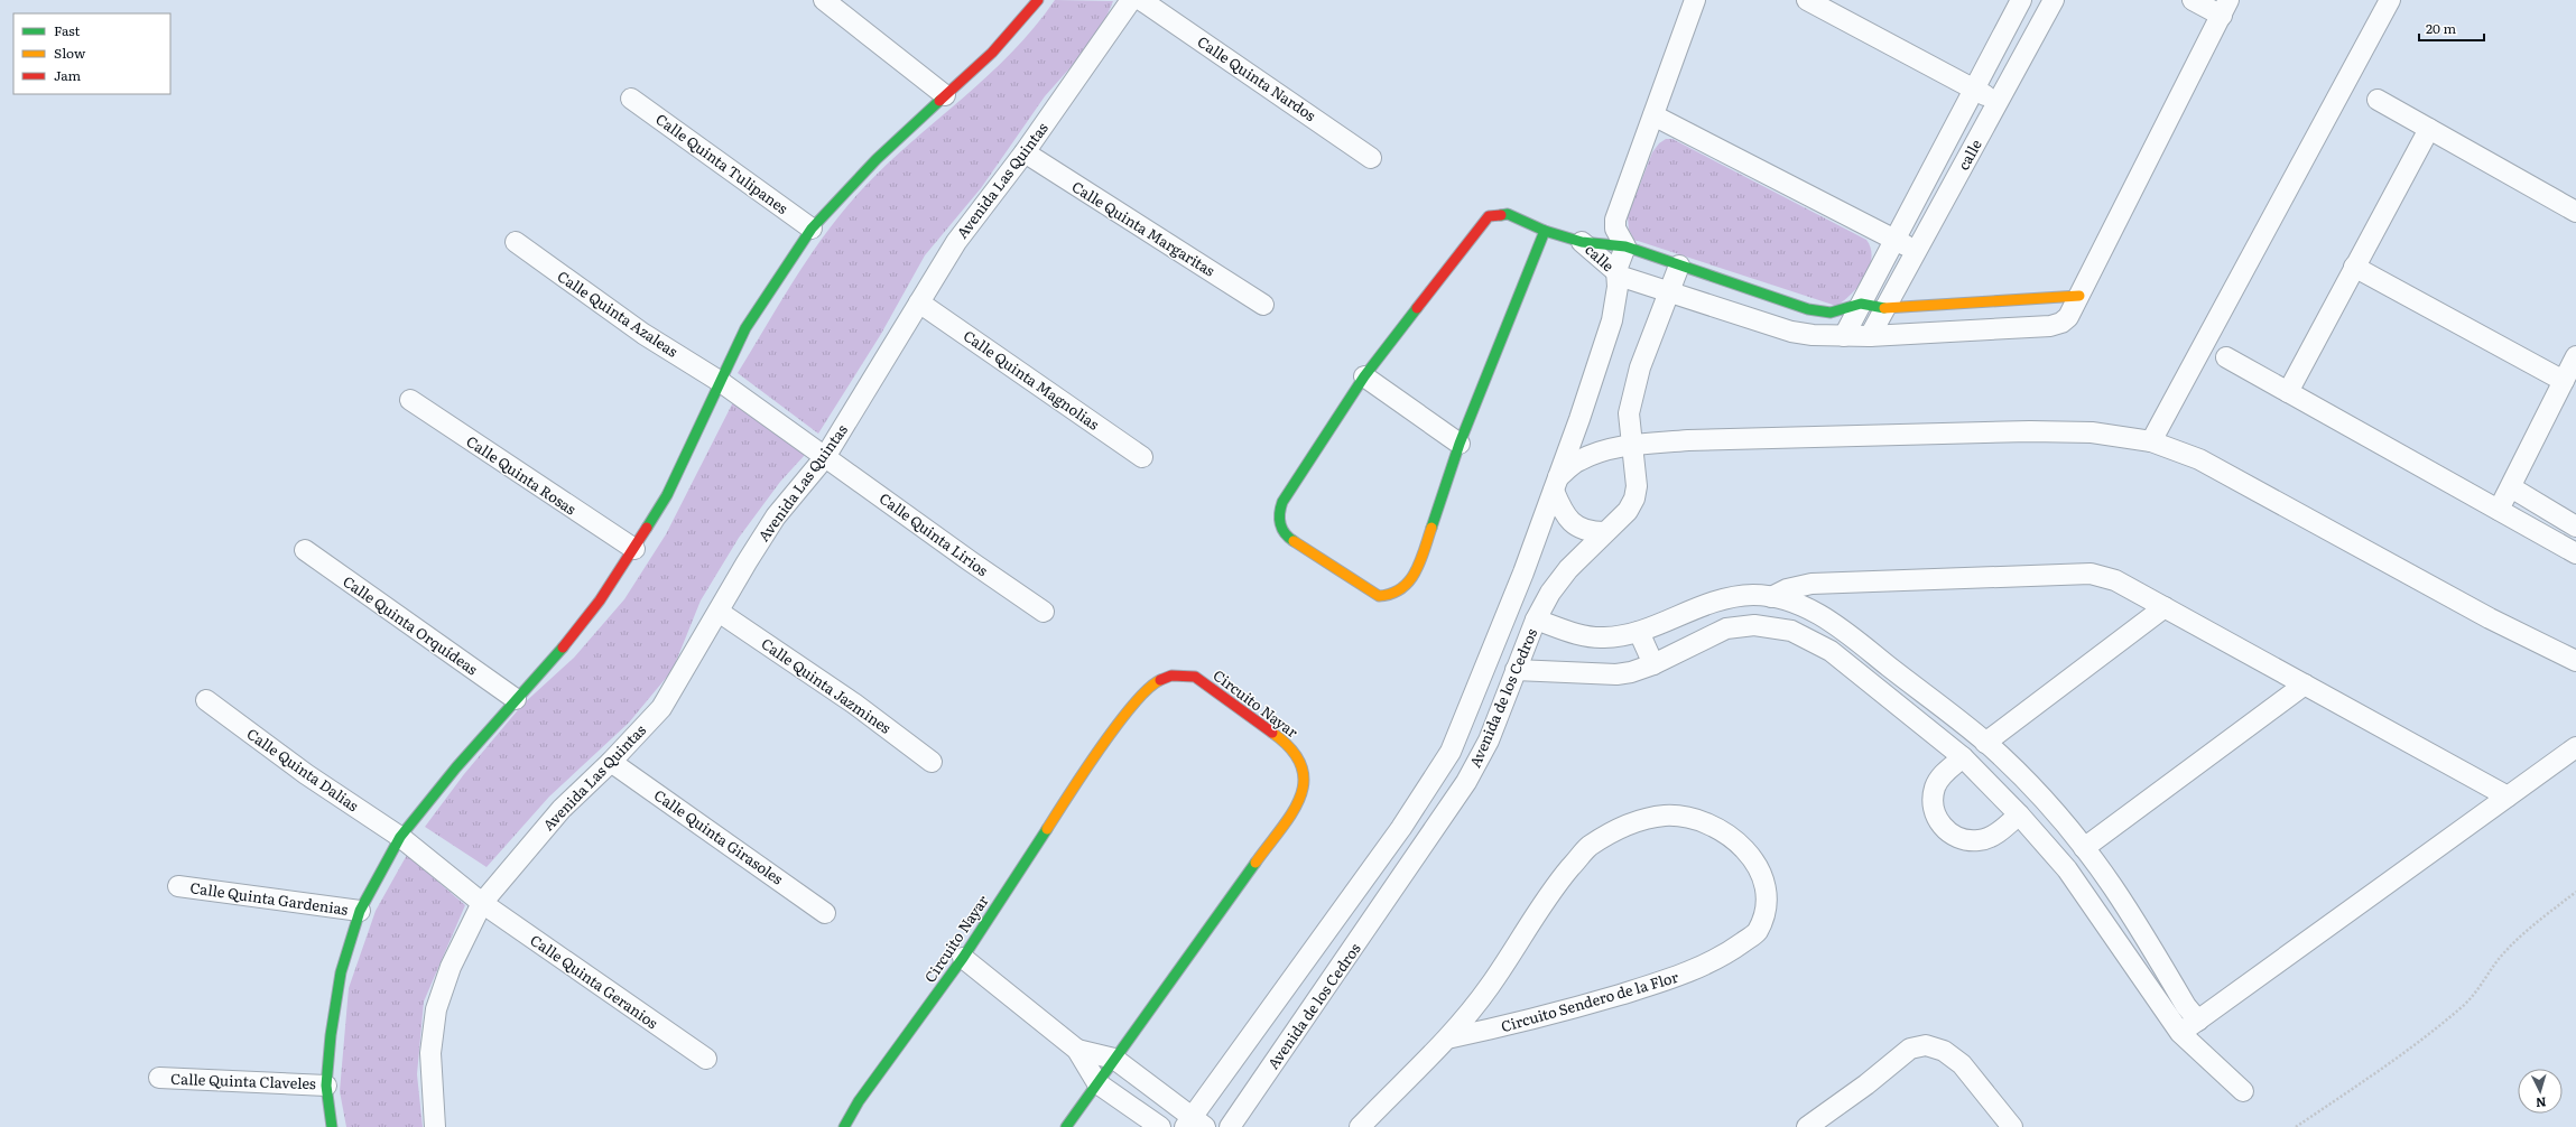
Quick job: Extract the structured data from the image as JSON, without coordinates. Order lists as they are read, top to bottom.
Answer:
{
  "streets": {
    "street": [
      "Calle Quinta Nardos",
      "calle",
      "Calle Quinta Tulipanes",
      "Avenida Las Quintas",
      "Calle Quinta Margaritas",
      "Calle Quinta Azaleas",
      "Calle Quinta Magnolias",
      "Calle Quinta Rosas",
      "Calle Quinta Lirios",
      "Calle Quinta Orquídeas",
      "Calle Quinta Jazmines",
      "Avenida de los Cedros",
      "Circuito Nayar",
      "Calle Quinta Dalias",
      "Calle Quinta Girasoles",
      "Calle Quinta Gardenias",
      "Calle Quinta Geranios",
      "Circuito Sendero de la Flor",
      "Calle Quinta Claveles"
    ]
  },
  "crossings": [
    ["calle", "Avenida de los Cedros"],
    ["Avenida Las Quintas", "Calle Quinta Margaritas"],
    ["Avenida Las Quintas", "Calle Quinta Azaleas"],
    ["Avenida Las Quintas", "Calle Quinta Magnolias"],
    ["Avenida Las Quintas", "Calle Quinta Lirios"],
    ["Avenida Las Quintas", "Calle Quinta Jazmines"],
    ["Avenida Las Quintas", "Calle Quinta Dalias"],
    ["Avenida Las Quintas", "Calle Quinta Girasoles"],
    ["Avenida Las Quintas", "Calle Quinta Geranios"],
    ["Calle Quinta Azaleas", "Calle Quinta Lirios"],
    ["Calle Quinta Dalias", "Calle Quinta Geranios"]
  ],
  "legend": ["Fast", "Slow", "Jam"],
  "scale_bar": "20 m",
  "north": "bottom"
}
